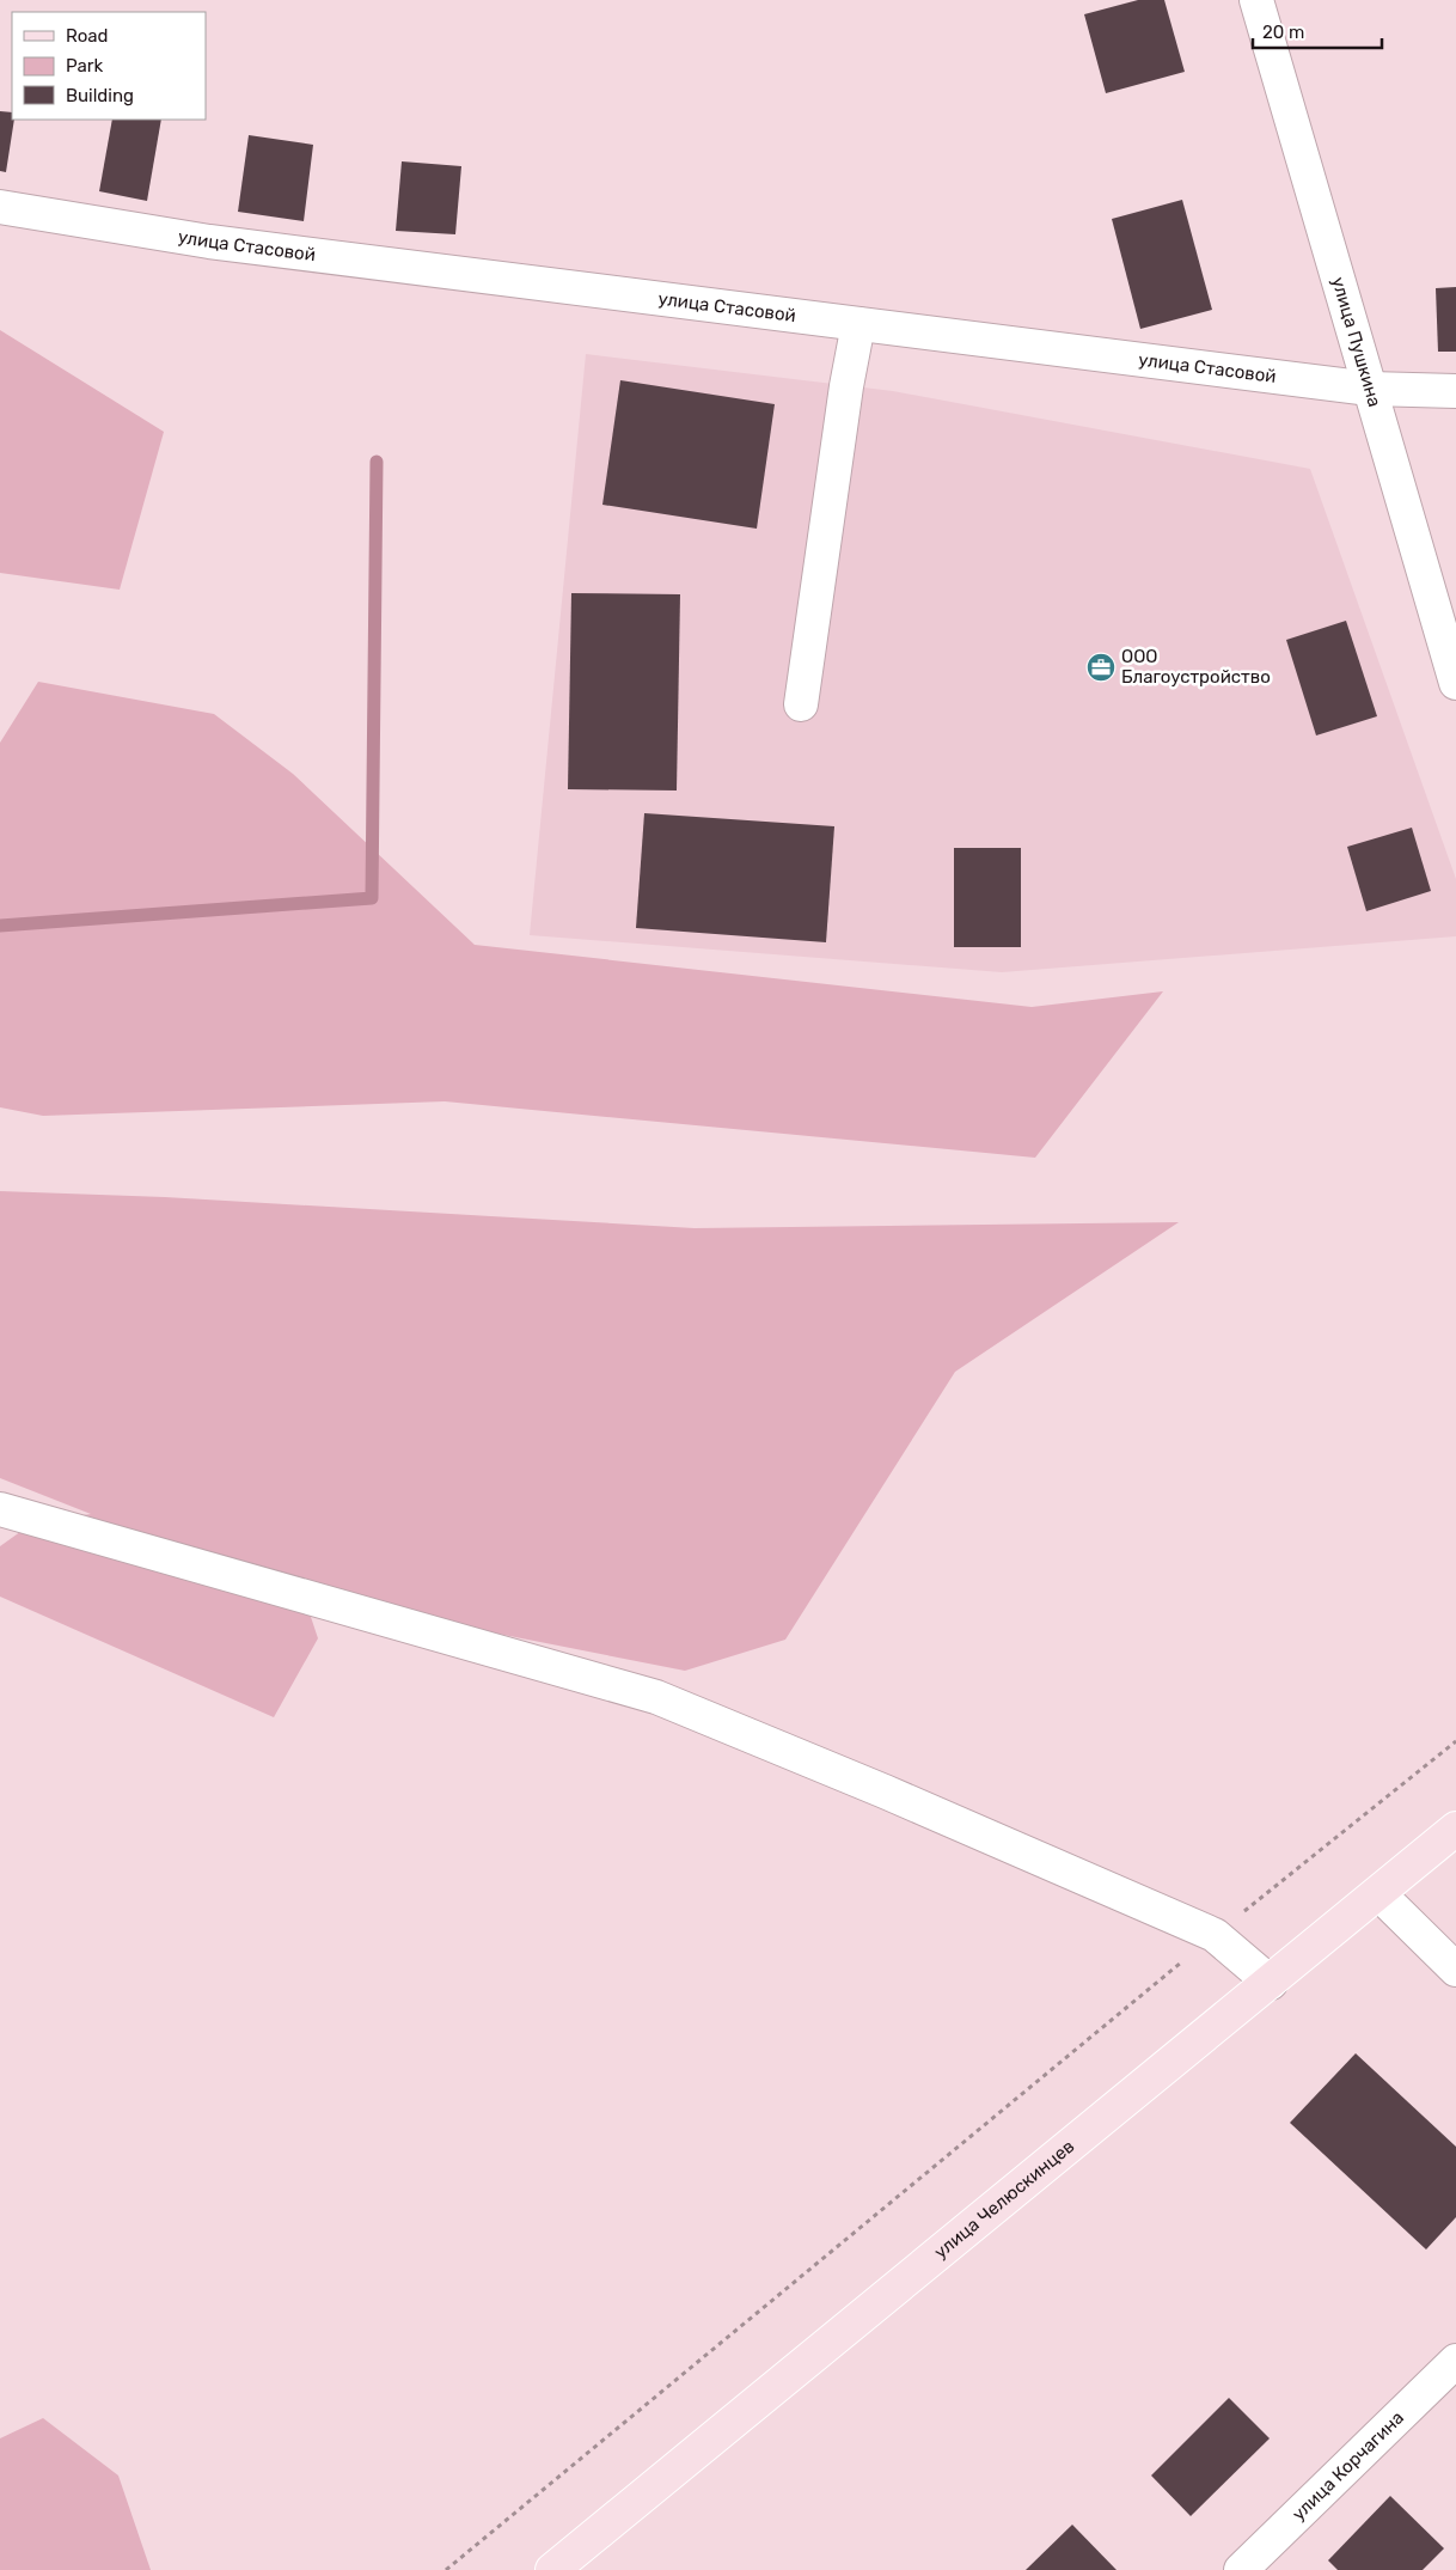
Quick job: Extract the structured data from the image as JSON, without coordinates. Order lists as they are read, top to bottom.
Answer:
{
  "streets": {
    "main road": ["улица Челюскинцев"],
    "street": ["улица Стасовой", "улица Пушкина", "улица Корчагина"]
  },
  "crossings": [
    ["улица Стасовой", "улица Пушкина"]
  ],
  "places": {
    "office": ["ООО Благоустройство"]
  },
  "legend": ["Road", "Park", "Building"],
  "scale_bar": "20 m"
}
